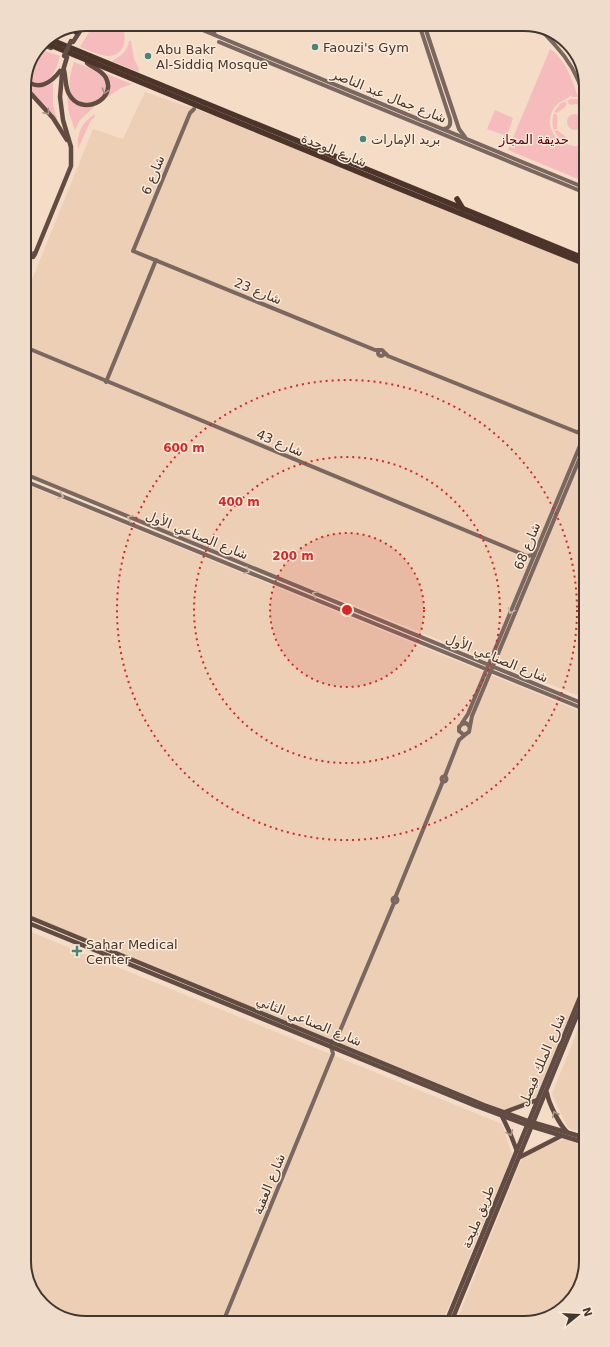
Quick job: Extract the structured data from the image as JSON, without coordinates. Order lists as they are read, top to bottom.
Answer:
{
  "streets": {
    "highway": ["شارع الوحدة"],
    "main road": ["شارع الصناعي الثاني", "شارع الملك فيصل", "طريق مليحة"],
    "street": [
      "شارع جمال عبد الناصر",
      "شارع 6",
      "شارع 23",
      "شارع 43",
      "شارع الصناعي الأول",
      "شارع 68",
      "شارع العقبة"
    ]
  },
  "crossings": [
    ["شارع 6", "شارع 23"],
    ["شارع الصناعي الأول", "شارع 68"],
    ["شارع الصناعي الثاني", "شارع الملك فيصل"],
    ["شارع الصناعي الثاني", "طريق مليحة"],
    ["شارع الملك فيصل", "طريق مليحة"]
  ],
  "parks": ["حديقة المجاز"],
  "places": {
    "other": ["Faouzi's Gym", "Abu Bakr Al-Siddiq Mosque", "بريد الإمارات"],
    "health": ["Sahar Medical Center"]
  },
  "north": "right",
  "rings": ["600 m", "400 m", "200 m"]
}
